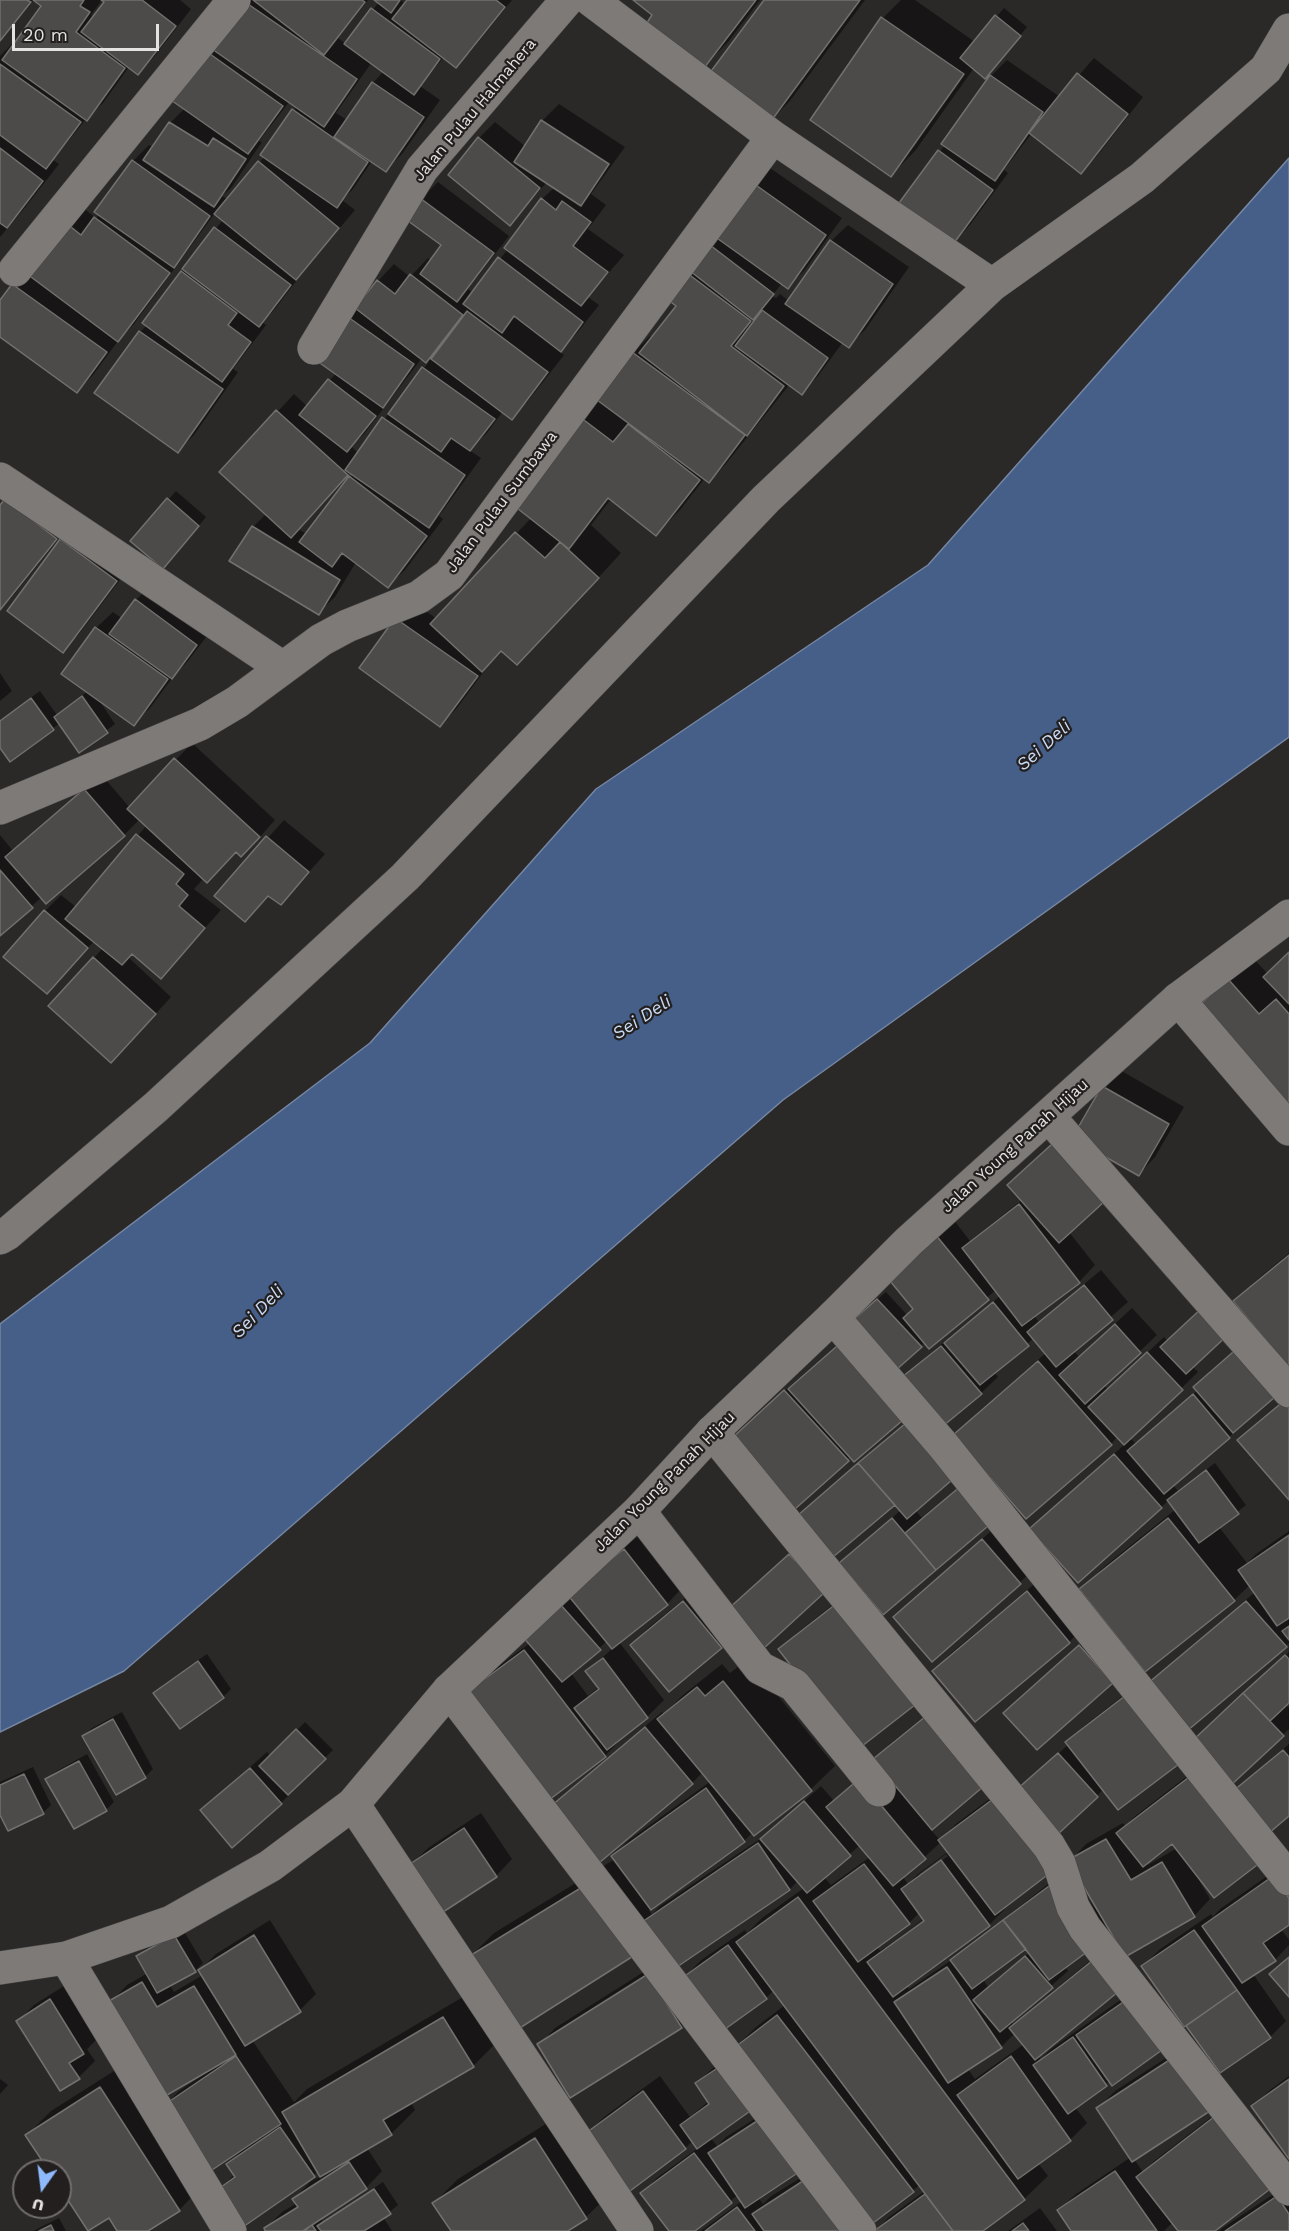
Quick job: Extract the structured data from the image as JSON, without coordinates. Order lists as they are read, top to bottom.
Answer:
{
  "streets": {
    "street": ["Jalan Pulau Halmahera", "Jalan Pulau Sumbawa", "Jalan Young Panah Hijau"]
  },
  "water": ["Sei Deli"],
  "scale_bar": "20 m",
  "north": "bottom"
}
